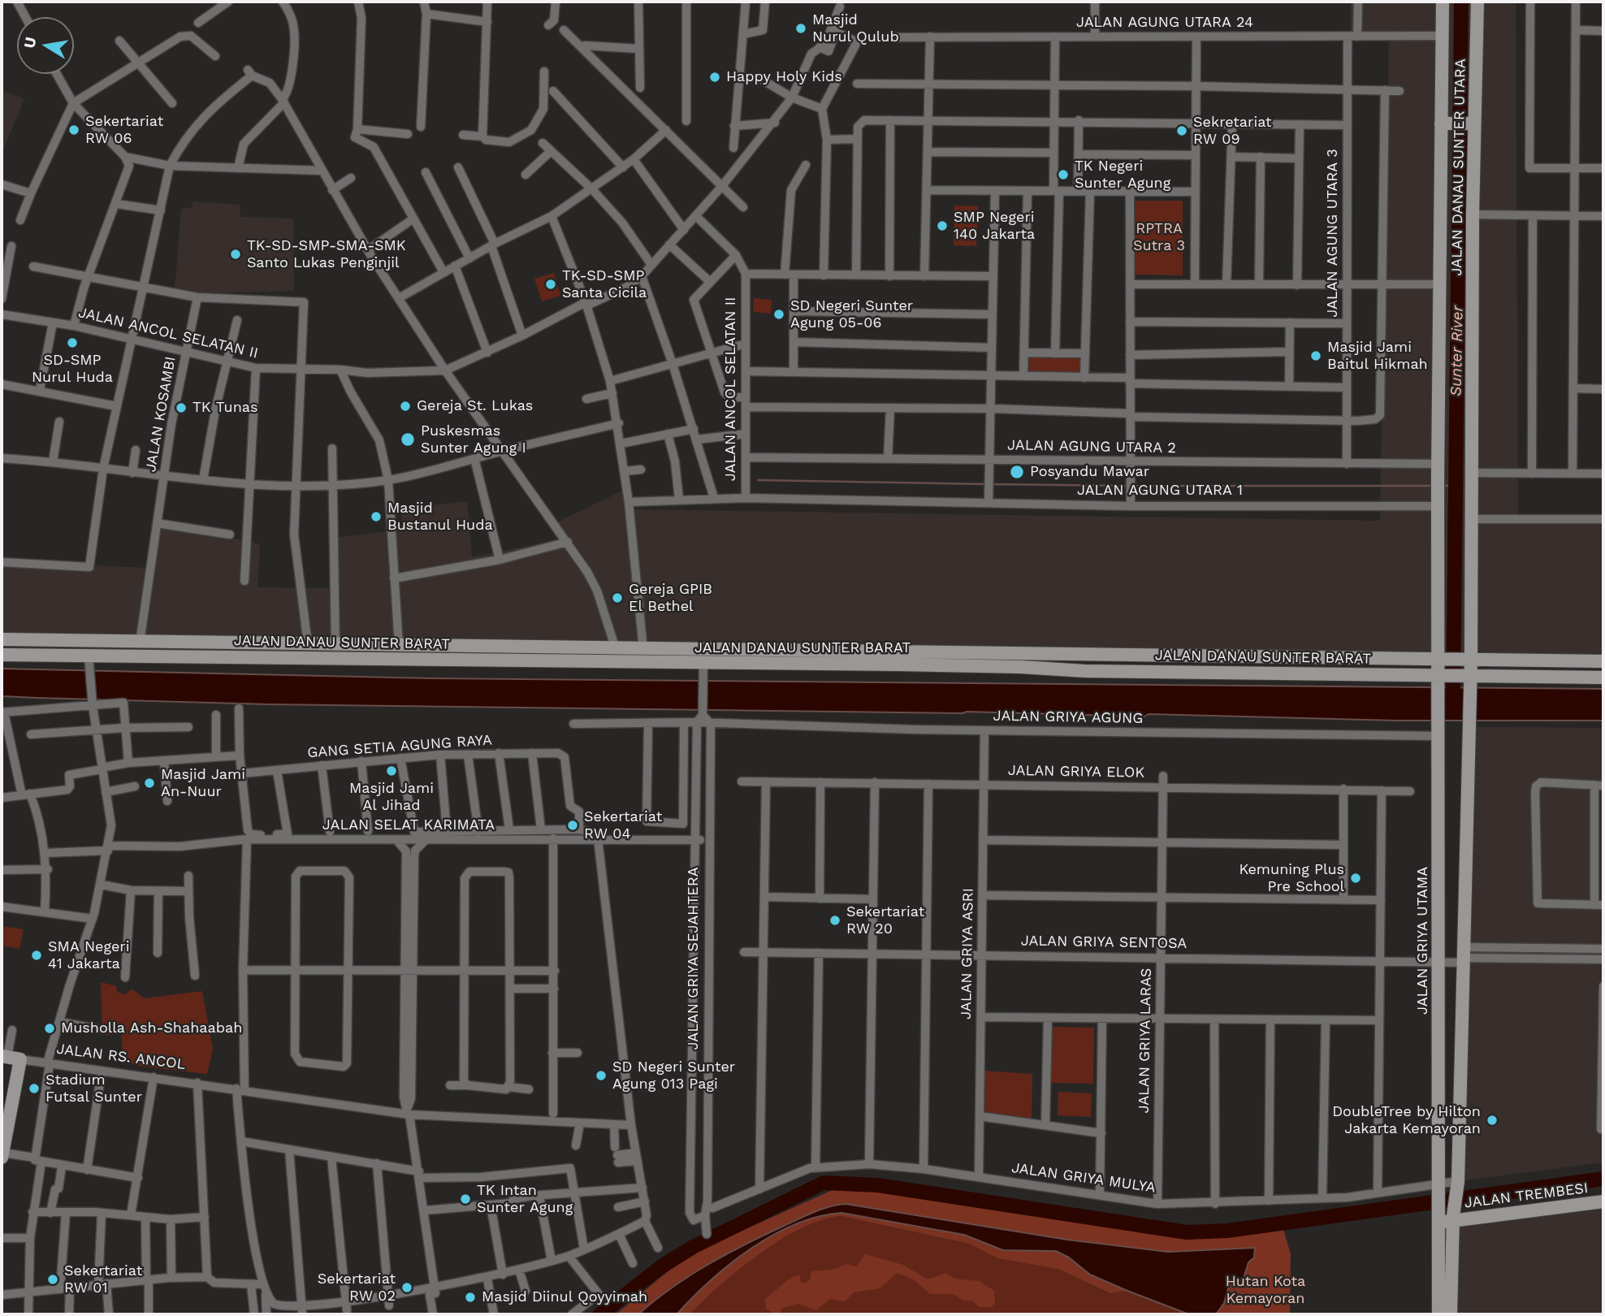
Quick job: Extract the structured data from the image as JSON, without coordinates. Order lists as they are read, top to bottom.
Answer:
{
  "streets": {
    "main road": [
      "JALAN DANAU SUNTER UTARA",
      "JALAN DANAU SUNTER BARAT",
      "JALAN GRIYA UTAMA",
      "JALAN TREMBESI"
    ],
    "street": [
      "JALAN AGUNG UTARA 24",
      "JALAN AGUNG UTARA 3",
      "JALAN ANCOL SELATAN II",
      "JALAN KOSAMBI",
      "JALAN AGUNG UTARA 2",
      "JALAN AGUNG UTARA 1",
      "JALAN GRIYA AGUNG",
      "GANG SETIA AGUNG RAYA",
      "JALAN GRIYA ELOK",
      "JALAN SELAT KARIMATA",
      "JALAN GRIYA SENTOSA",
      "JALAN GRIYA ASRI",
      "JALAN GRIYA SEJAHTERA",
      "JALAN GRIYA LARAS",
      "JALAN RS. ANCOL",
      "JALAN GRIYA MULYA"
    ]
  },
  "crossings": [
    ["JALAN AGUNG UTARA 24", "JALAN DANAU SUNTER UTARA"],
    ["JALAN AGUNG UTARA 24", "JALAN AGUNG UTARA 3"],
    ["JALAN DANAU SUNTER UTARA", "JALAN AGUNG UTARA 2"],
    ["JALAN DANAU SUNTER UTARA", "JALAN AGUNG UTARA 1"],
    ["JALAN DANAU SUNTER UTARA", "JALAN DANAU SUNTER BARAT"],
    ["JALAN DANAU SUNTER UTARA", "JALAN GRIYA UTAMA"],
    ["JALAN AGUNG UTARA 3", "JALAN AGUNG UTARA 2"],
    ["JALAN ANCOL SELATAN II", "JALAN KOSAMBI"],
    ["JALAN ANCOL SELATAN II", "JALAN AGUNG UTARA 2"],
    ["JALAN ANCOL SELATAN II", "JALAN AGUNG UTARA 1"],
    ["JALAN KOSAMBI", "JALAN DANAU SUNTER BARAT"],
    ["JALAN DANAU SUNTER BARAT", "JALAN GRIYA UTAMA"],
    ["JALAN GRIYA AGUNG", "JALAN GRIYA UTAMA"],
    ["JALAN GRIYA AGUNG", "JALAN GRIYA ASRI"],
    ["JALAN GRIYA AGUNG", "JALAN GRIYA SEJAHTERA"],
    ["JALAN GRIYA ELOK", "JALAN GRIYA ASRI"],
    ["JALAN GRIYA ELOK", "JALAN GRIYA LARAS"],
    ["JALAN SELAT KARIMATA", "JALAN GRIYA SEJAHTERA"],
    ["JALAN GRIYA UTAMA", "JALAN GRIYA SENTOSA"],
    ["JALAN GRIYA UTAMA", "JALAN GRIYA MULYA"],
    ["JALAN GRIYA SENTOSA", "JALAN GRIYA ASRI"],
    ["JALAN GRIYA SENTOSA", "JALAN GRIYA LARAS"],
    ["JALAN GRIYA ASRI", "JALAN GRIYA MULYA"],
    ["JALAN GRIYA SEJAHTERA", "JALAN GRIYA MULYA"],
    ["JALAN GRIYA LARAS", "JALAN GRIYA MULYA"]
  ],
  "water": ["Sunter River"],
  "parks": ["RPTRA Sutra 3", "Hutan Kota Kemayoran"],
  "places": [
    "Masjid Nurul Qulub",
    "Happy Holy Kids",
    "Sekertariat RW 06",
    "Sekretariat RW 09",
    "TK Negeri Sunter Agung",
    "SMP Negeri 140 Jakarta",
    "TK-SD-SMP-SMA-SMK Santo Lukas Penginjil",
    "TK-SD-SMP Santa Cicila",
    "SD Negeri Sunter Agung 05-06",
    "SD-SMP Nurul Huda",
    "Masjid Jami Baitul Hikmah",
    "Gereja St. Lukas",
    "TK Tunas",
    "Puskesmas Sunter Agung I",
    "Posyandu Mawar",
    "Masjid Bustanul Huda",
    "Gereja GPIB El Bethel",
    "Masjid Jami Al Jihad",
    "Masjid Jami An-Nuur",
    "Sekertariat RW 04",
    "Kemuning Plus Pre School",
    "Sekertariat RW 20",
    "SMA Negeri 41 Jakarta",
    "Musholla Ash-Shahaabah",
    "SD Negeri Sunter Agung 013 Pagi",
    "Stadium Futsal Sunter",
    "DoubleTree by Hilton Jakarta Kemayoran",
    "TK Intan Sunter Agung",
    "Sekertariat RW 01",
    "Sekertariat RW 02",
    "Masjid Diinul Qoyyimah"
  ],
  "north": "left"
}
